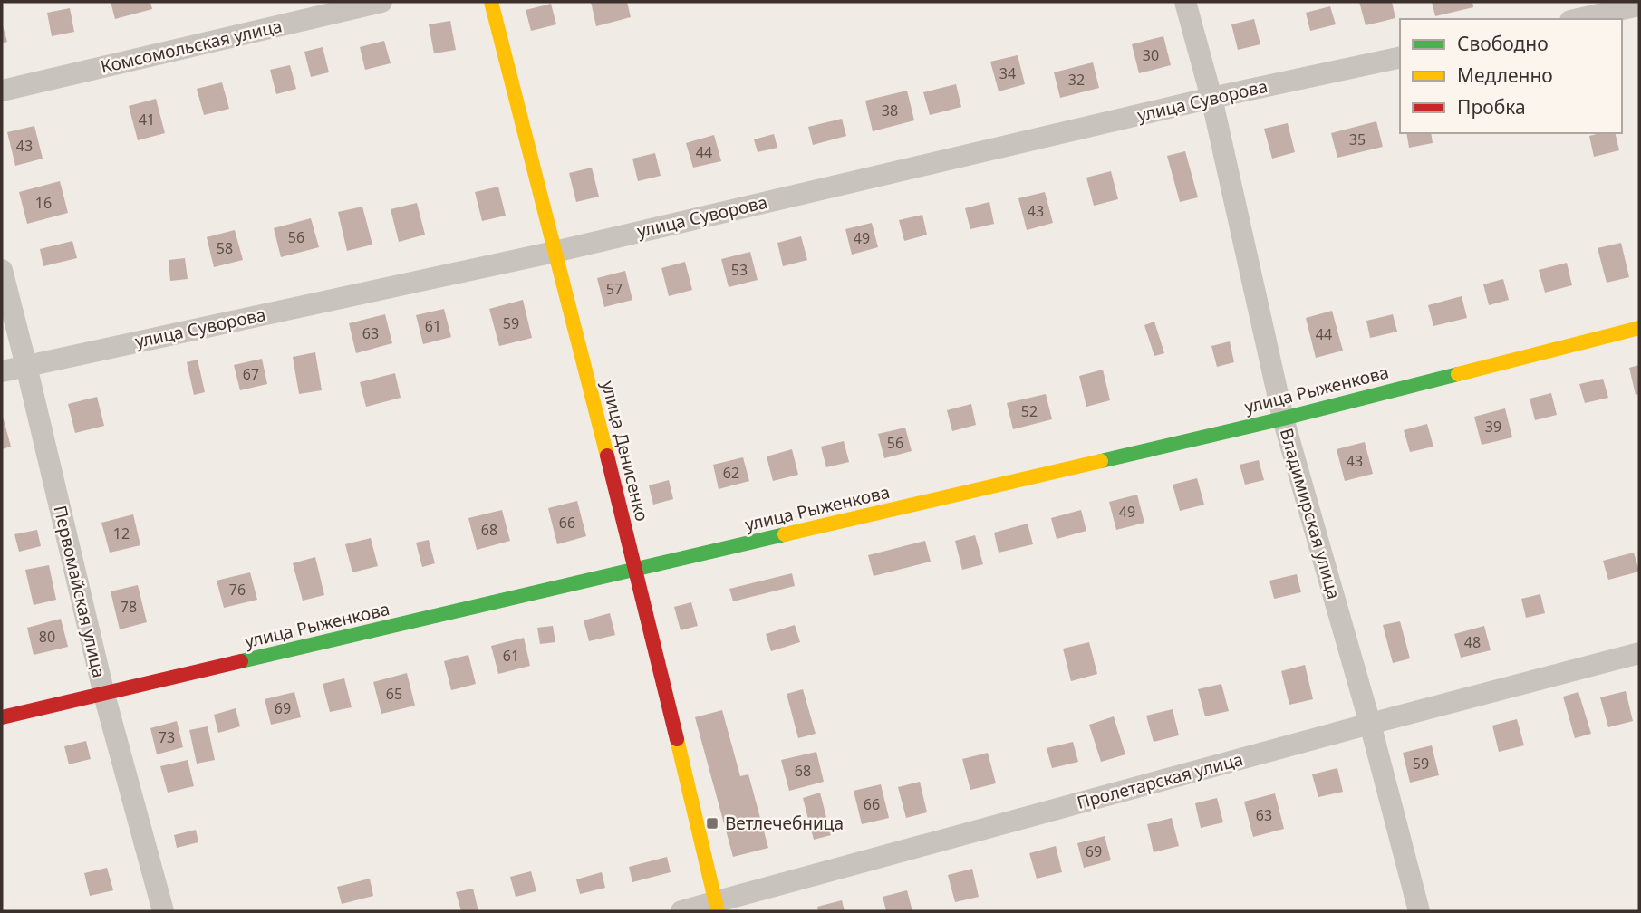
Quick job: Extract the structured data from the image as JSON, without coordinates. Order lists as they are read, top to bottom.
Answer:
{
  "streets": {
    "street": [
      "Комсомольская улица",
      "улица Суворова",
      "улица Рыженкова",
      "улица Денисенко",
      "Владимирская улица",
      "Первомайская улица",
      "Пролетарская улица"
    ]
  },
  "crossings": [
    ["улица Суворова", "улица Денисенко"],
    ["улица Суворова", "Владимирская улица"],
    ["улица Суворова", "Первомайская улица"],
    ["улица Рыженкова", "улица Денисенко"],
    ["улица Рыженкова", "Владимирская улица"],
    ["улица Рыженкова", "Первомайская улица"],
    ["улица Денисенко", "Пролетарская улица"],
    ["Владимирская улица", "Пролетарская улица"]
  ],
  "places": {
    "transit": ["Ветлечебница"]
  },
  "house_numbers": [
    "30",
    "34",
    "32",
    "38",
    "41",
    "35",
    "43",
    "44",
    "16",
    "43",
    "56",
    "49",
    "58",
    "53",
    "57",
    "59",
    "61",
    "63",
    "44",
    "67",
    "52",
    "39",
    "56",
    "43",
    "62",
    "49",
    "66",
    "68",
    "12",
    "76",
    "78",
    "80",
    "48",
    "61",
    "65",
    "69",
    "73",
    "59",
    "68",
    "66",
    "63",
    "69"
  ],
  "legend": ["Свободно", "Медленно", "Пробка"]
}
